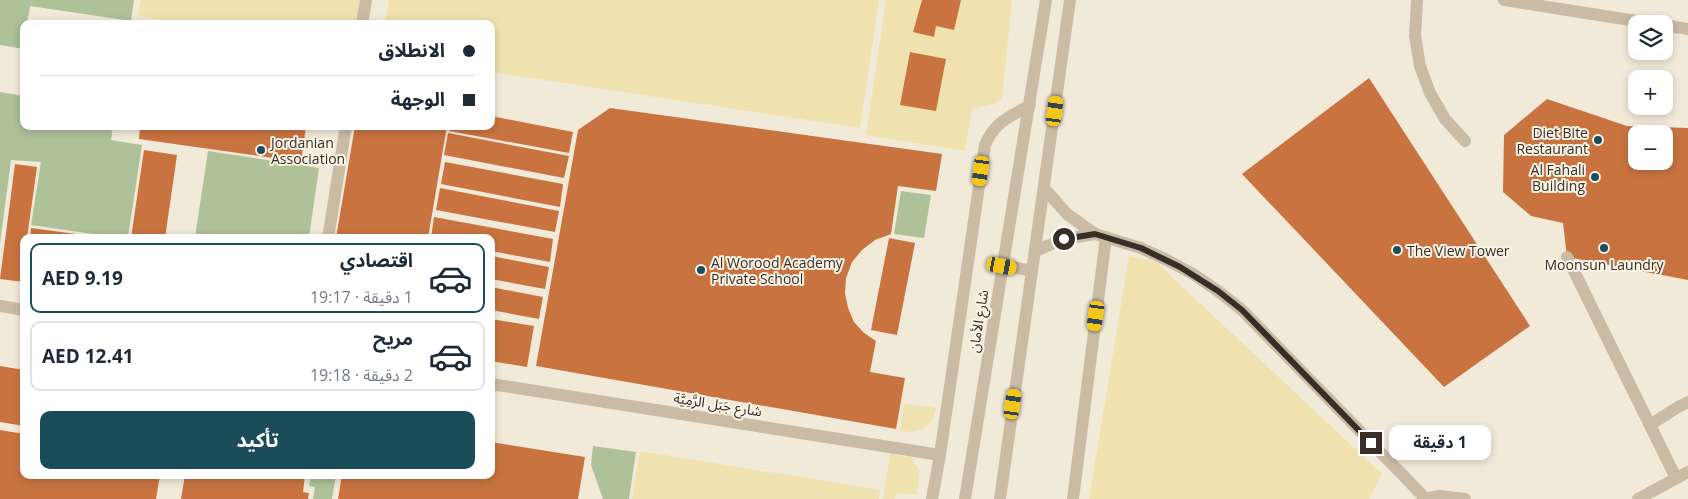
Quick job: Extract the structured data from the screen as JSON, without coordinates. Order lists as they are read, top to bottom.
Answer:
{
  "streets": {
    "street": ["شارع الأمان", "شارع جَبَل الرَّمِيَّة"]
  },
  "places": [
    "Diet Bite Restaurant",
    "Jordanian Association",
    "Al Fahali Building",
    "Moonsun Laundry",
    "The View Tower",
    "Al Worood Academy Private School"
  ],
  "page": {
    "map_buttons": ["+", "−"],
    "banner": ["الانطلاق", "الوجهة"],
    "list": [
      {
        "name": "اقتصادي",
        "note": "1 دقيقة · 19:17",
        "value": "AED 9.19"
      },
      {
        "name": "مريح",
        "note": "2 دقيقة · 19:18",
        "value": "AED 12.41"
      }
    ],
    "buttons": "تأكيد",
    "bubble": "1 دقيقة"
  }
}
